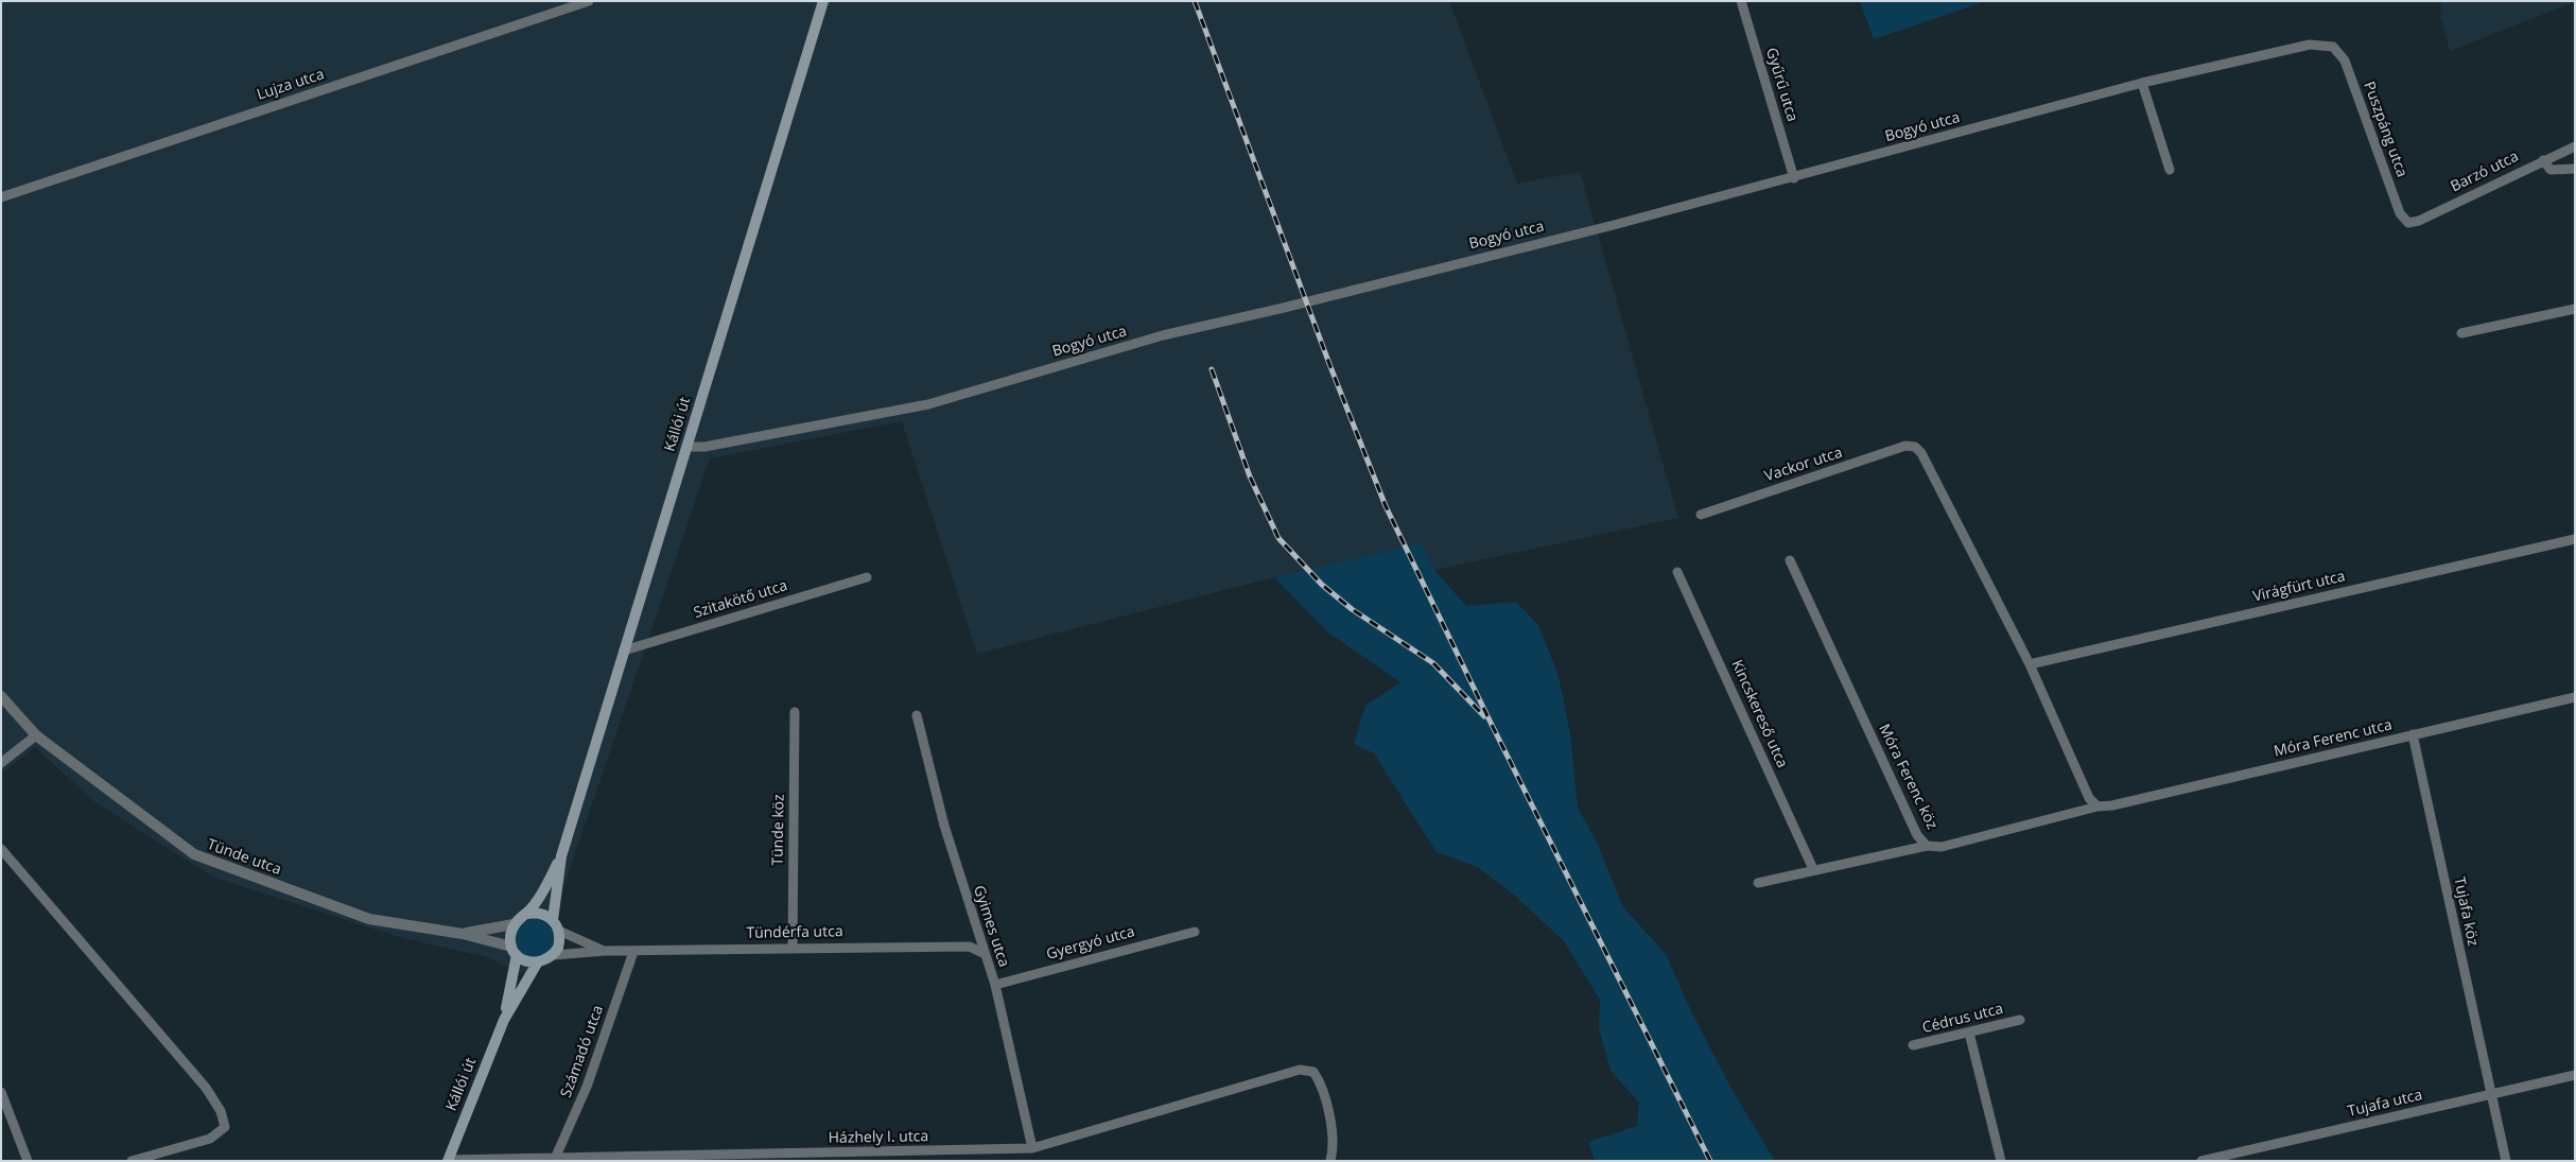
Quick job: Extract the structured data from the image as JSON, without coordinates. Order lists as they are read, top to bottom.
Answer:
{
  "streets": {
    "main road": ["Kállói út"],
    "street": [
      "Lujza utca",
      "Gyűrű utca",
      "Bogyó utca",
      "Puszpáng utca",
      "Barzó utca",
      "Vackor utca",
      "Virágfürt utca",
      "Szitakötő utca",
      "Kincskereső utca",
      "Móra Ferenc utca",
      "Móra Ferenc köz",
      "Tünde köz",
      "Tünde utca",
      "Tujafa köz",
      "Gyimes utca",
      "Tündérfa utca",
      "Gyergyó utca",
      "Cédrus utca",
      "Számadó utca",
      "Tujafa utca",
      "Házhely I. utca"
    ]
  },
  "crossings": [
    ["Gyűrű utca", "Bogyó utca"],
    ["Bogyó utca", "Puszpáng utca"],
    ["Bogyó utca", "Kállói út"],
    ["Puszpáng utca", "Barzó utca"],
    ["Kállói út", "Szitakötő utca"],
    ["Kállói út", "Tünde utca"],
    ["Kállói út", "Tündérfa utca"],
    ["Kállói út", "Házhely I. utca"],
    ["Vackor utca", "Virágfürt utca"],
    ["Móra Ferenc utca", "Móra Ferenc köz"],
    ["Móra Ferenc utca", "Tujafa köz"],
    ["Tünde köz", "Tündérfa utca"],
    ["Tünde utca", "Tündérfa utca"],
    ["Tujafa köz", "Tujafa utca"],
    ["Gyimes utca", "Tündérfa utca"],
    ["Gyimes utca", "Gyergyó utca"],
    ["Gyimes utca", "Házhely I. utca"],
    ["Tündérfa utca", "Számadó utca"],
    ["Számadó utca", "Házhely I. utca"]
  ]
}
